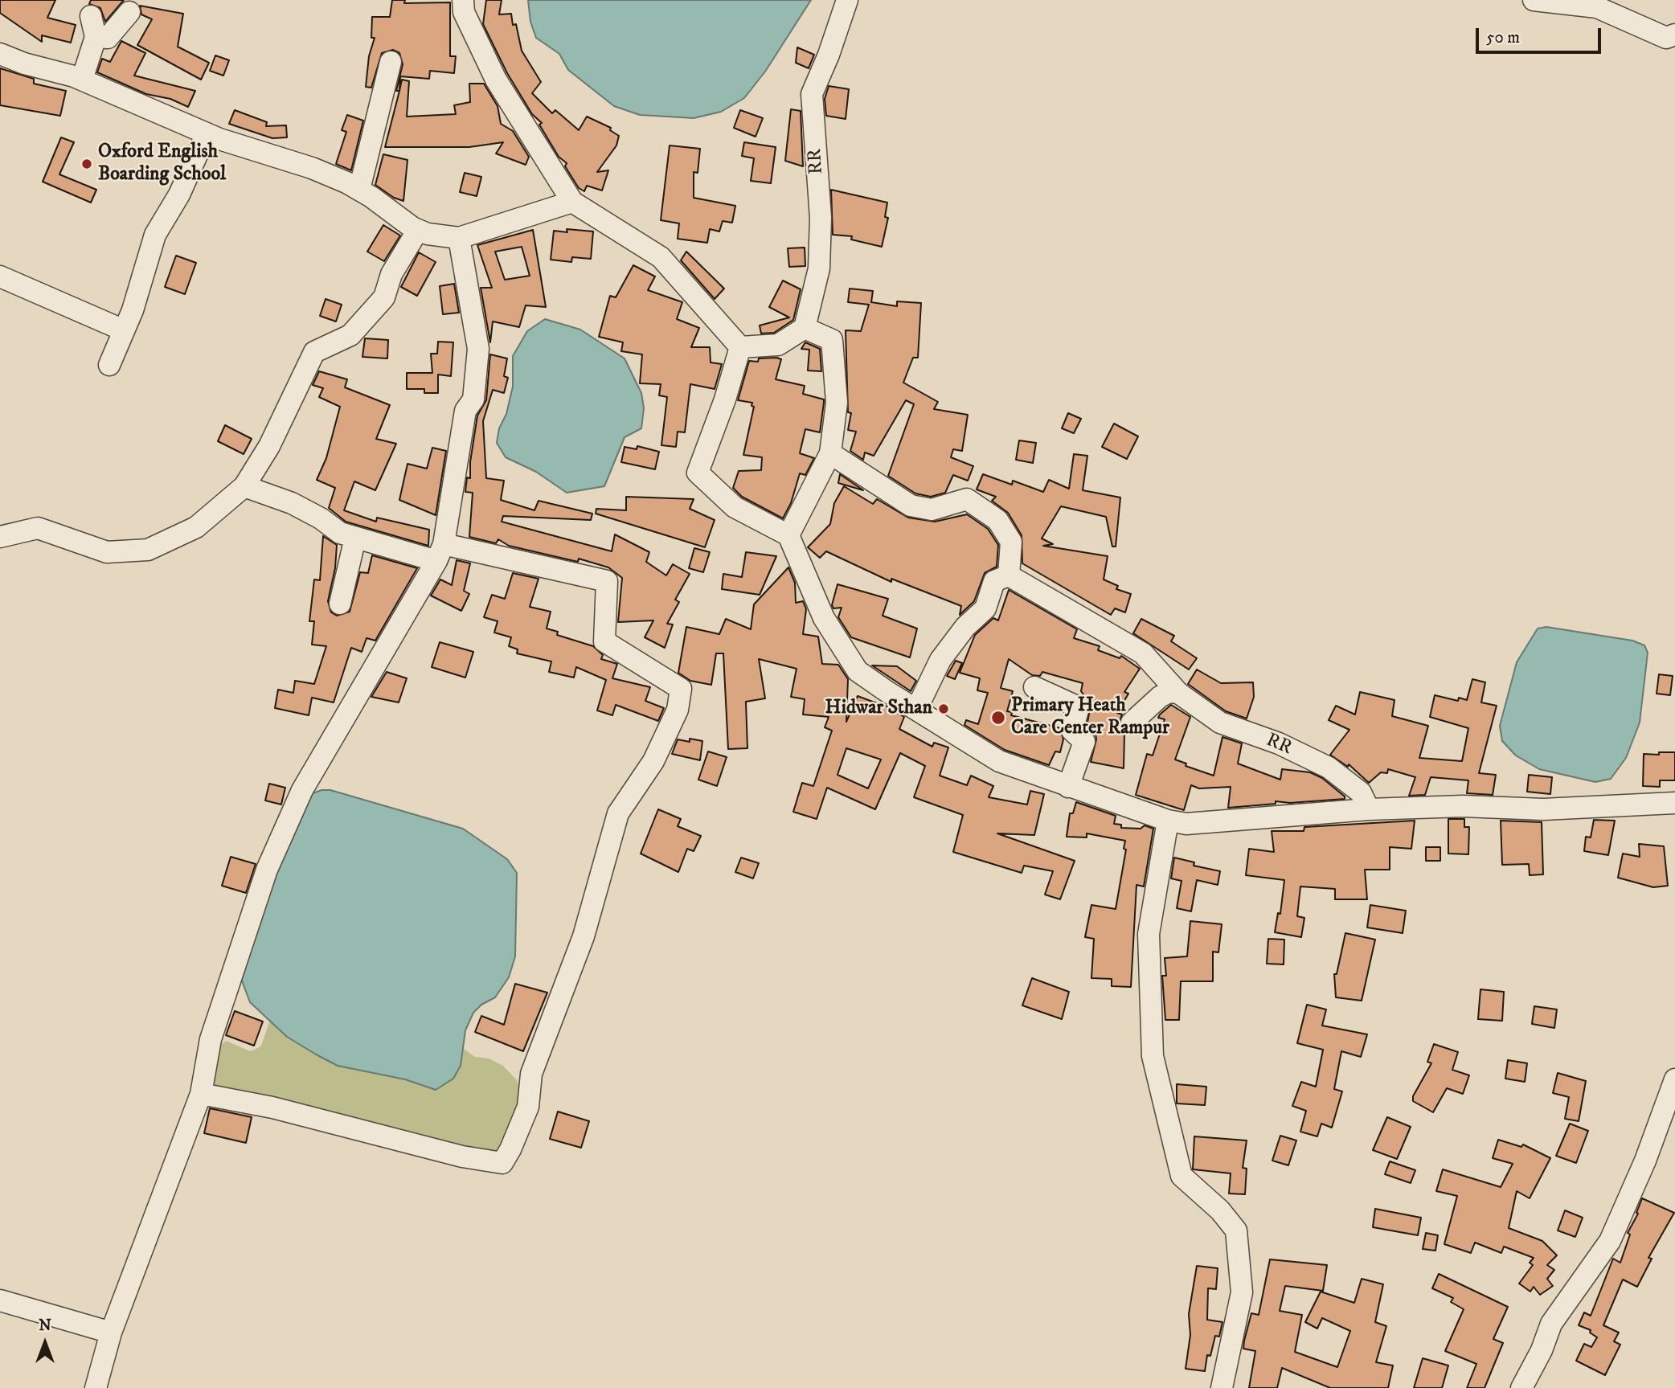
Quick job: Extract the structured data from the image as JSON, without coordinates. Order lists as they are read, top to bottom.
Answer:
{
  "streets": {
    "street": ["RR"]
  },
  "places": ["Oxford English Boarding School", "Hidwar Sthan", "Primary Heath Care Center Rampur"],
  "scale_bar": "50 m",
  "north": "top"
}
